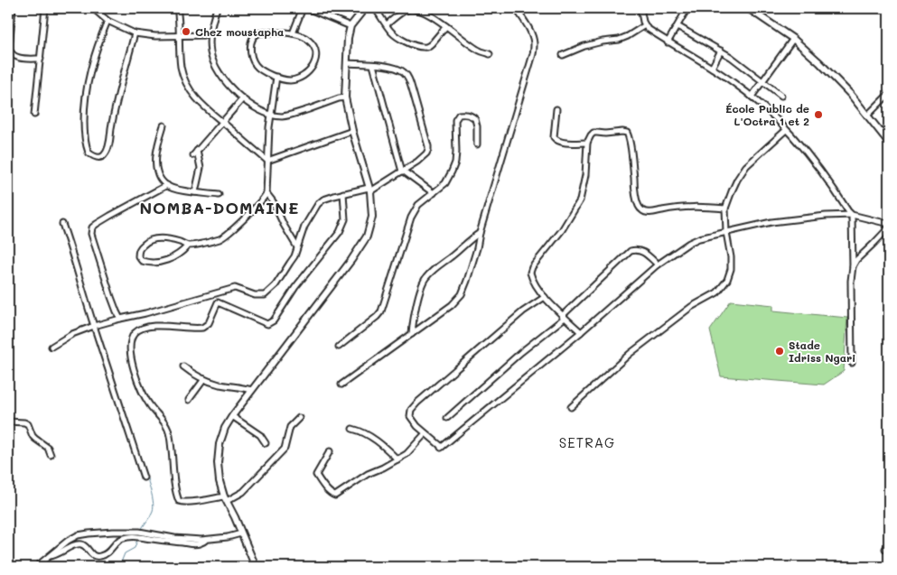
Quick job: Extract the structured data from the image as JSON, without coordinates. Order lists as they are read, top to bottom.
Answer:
{
  "districts": ["NOMBA-DOMAINE", "SETRAG"],
  "places": ["Chez moustapha", "École Public de L'Octra 1 et 2", "Stade Idriss Ngari"]
}
